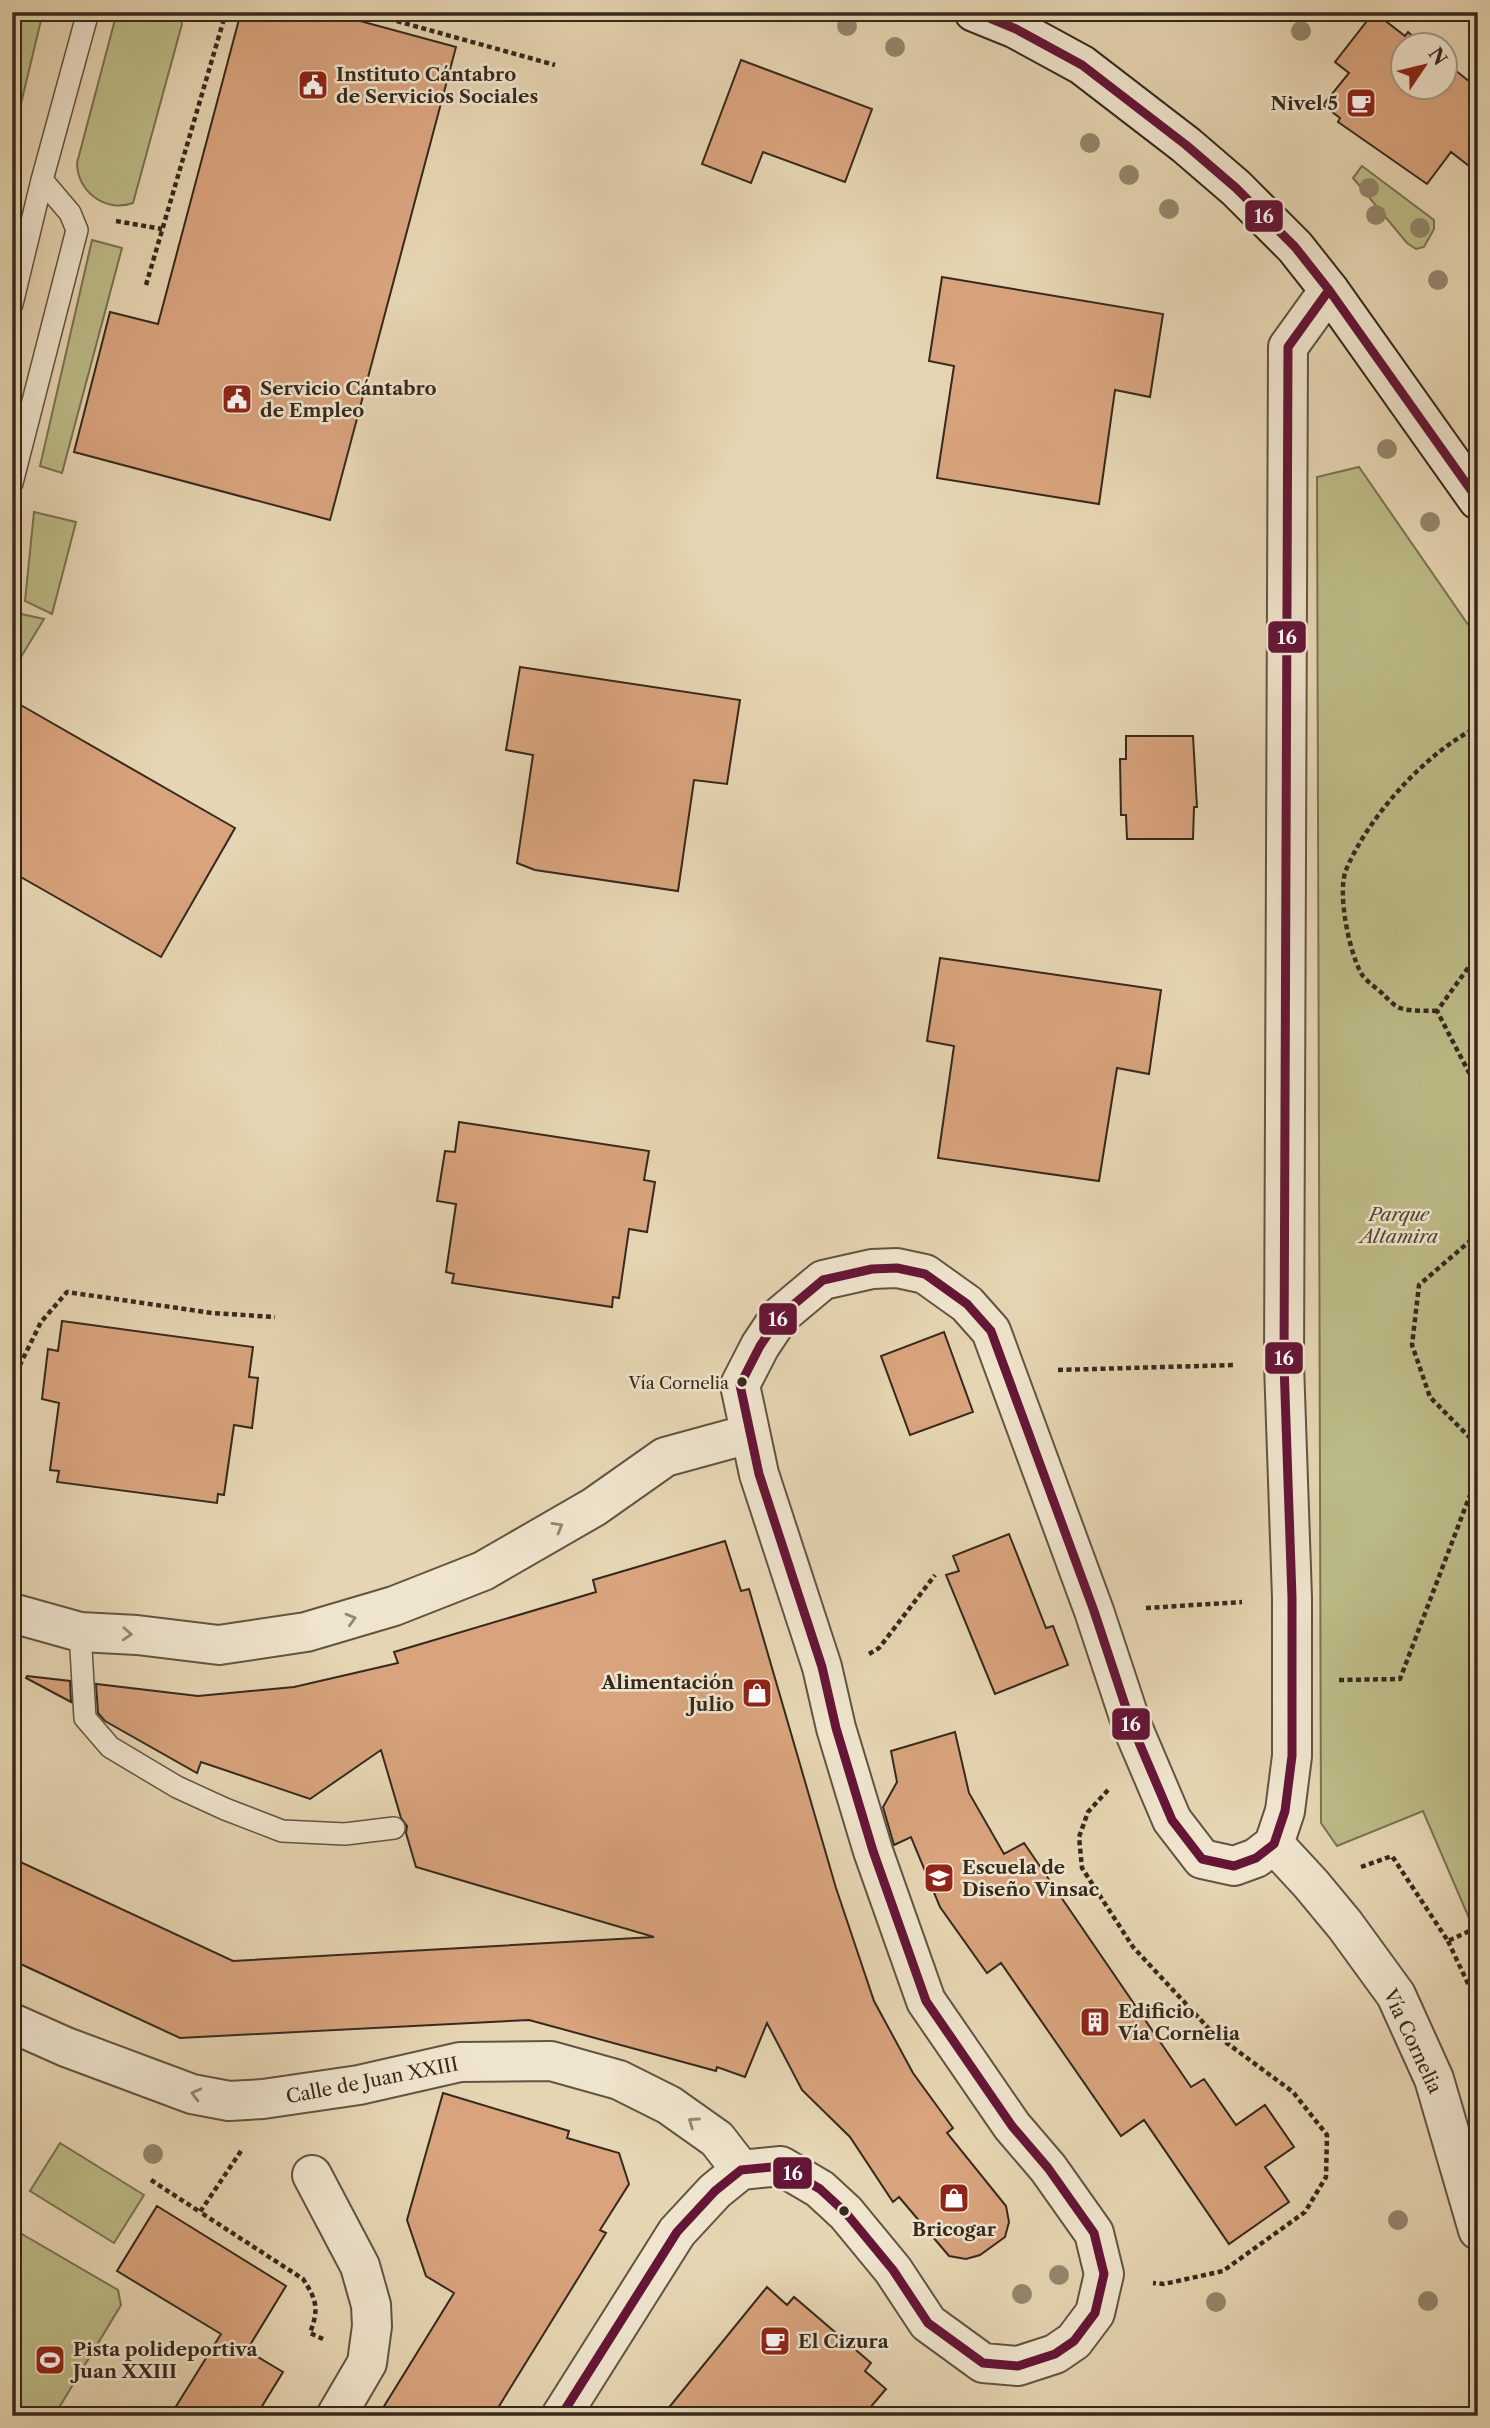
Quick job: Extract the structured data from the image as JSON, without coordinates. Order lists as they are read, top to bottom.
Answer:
{
  "streets": {
    "street": ["Vía Cornelia", "Calle de Juan XXIII"]
  },
  "one_way": ["Calle de Juan XXIII"],
  "parks": ["Parque Altamira"],
  "places": {
    "public building": ["Instituto Cántabro de Servicios Sociales", "Servicio Cántabro de Empleo"],
    "cafe": ["Nivel 5", "El Cizura"],
    "other": ["Vía Cornelia"],
    "shop": ["Alimentación Julio", "Bricogar"],
    "school or university": ["Escuela de Diseño Vinsac"],
    "building": ["Edificio Vía Cornelia"],
    "sports": ["Pista polideportiva Juan XXIII"]
  },
  "lines": ["transit line 16"],
  "north": "top right"
}
